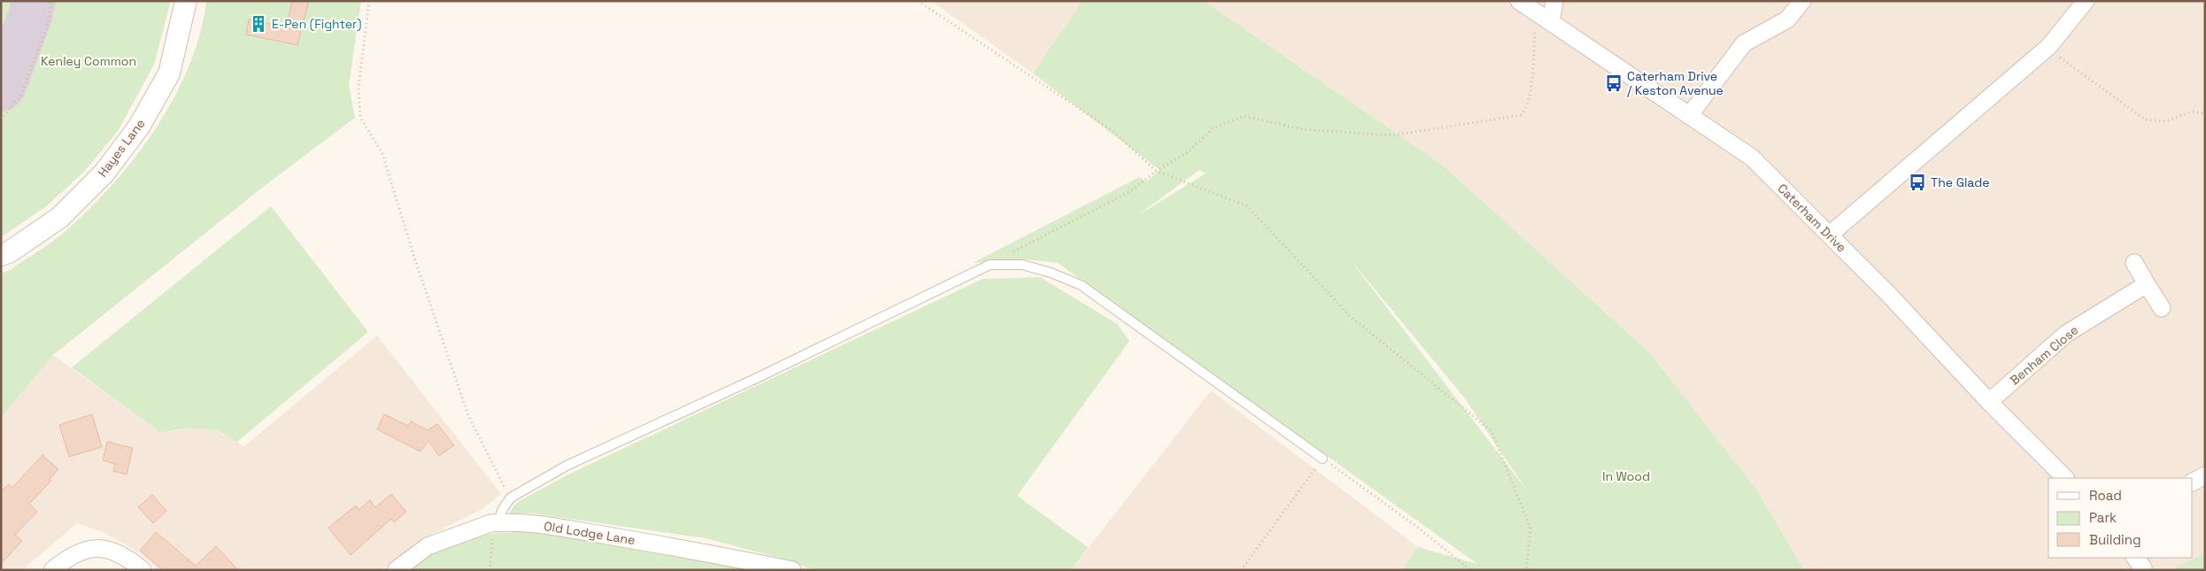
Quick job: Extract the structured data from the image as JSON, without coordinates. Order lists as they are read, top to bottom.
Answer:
{
  "streets": {
    "street": [
      "Hayes Lane",
      "Caterham Drive",
      "Benham Close",
      "Old Lodge Lane"
    ]
  },
  "crossings": [
    ["Caterham Drive", "Benham Close"]
  ],
  "parks": ["Kenley Common", "In Wood"],
  "places": {
    "building": ["E-Pen (Fighter)"],
    "bus stop": ["Caterham Drive / Keston Avenue", "The Glade"]
  },
  "legend": ["Road", "Park", "Building"]
}
